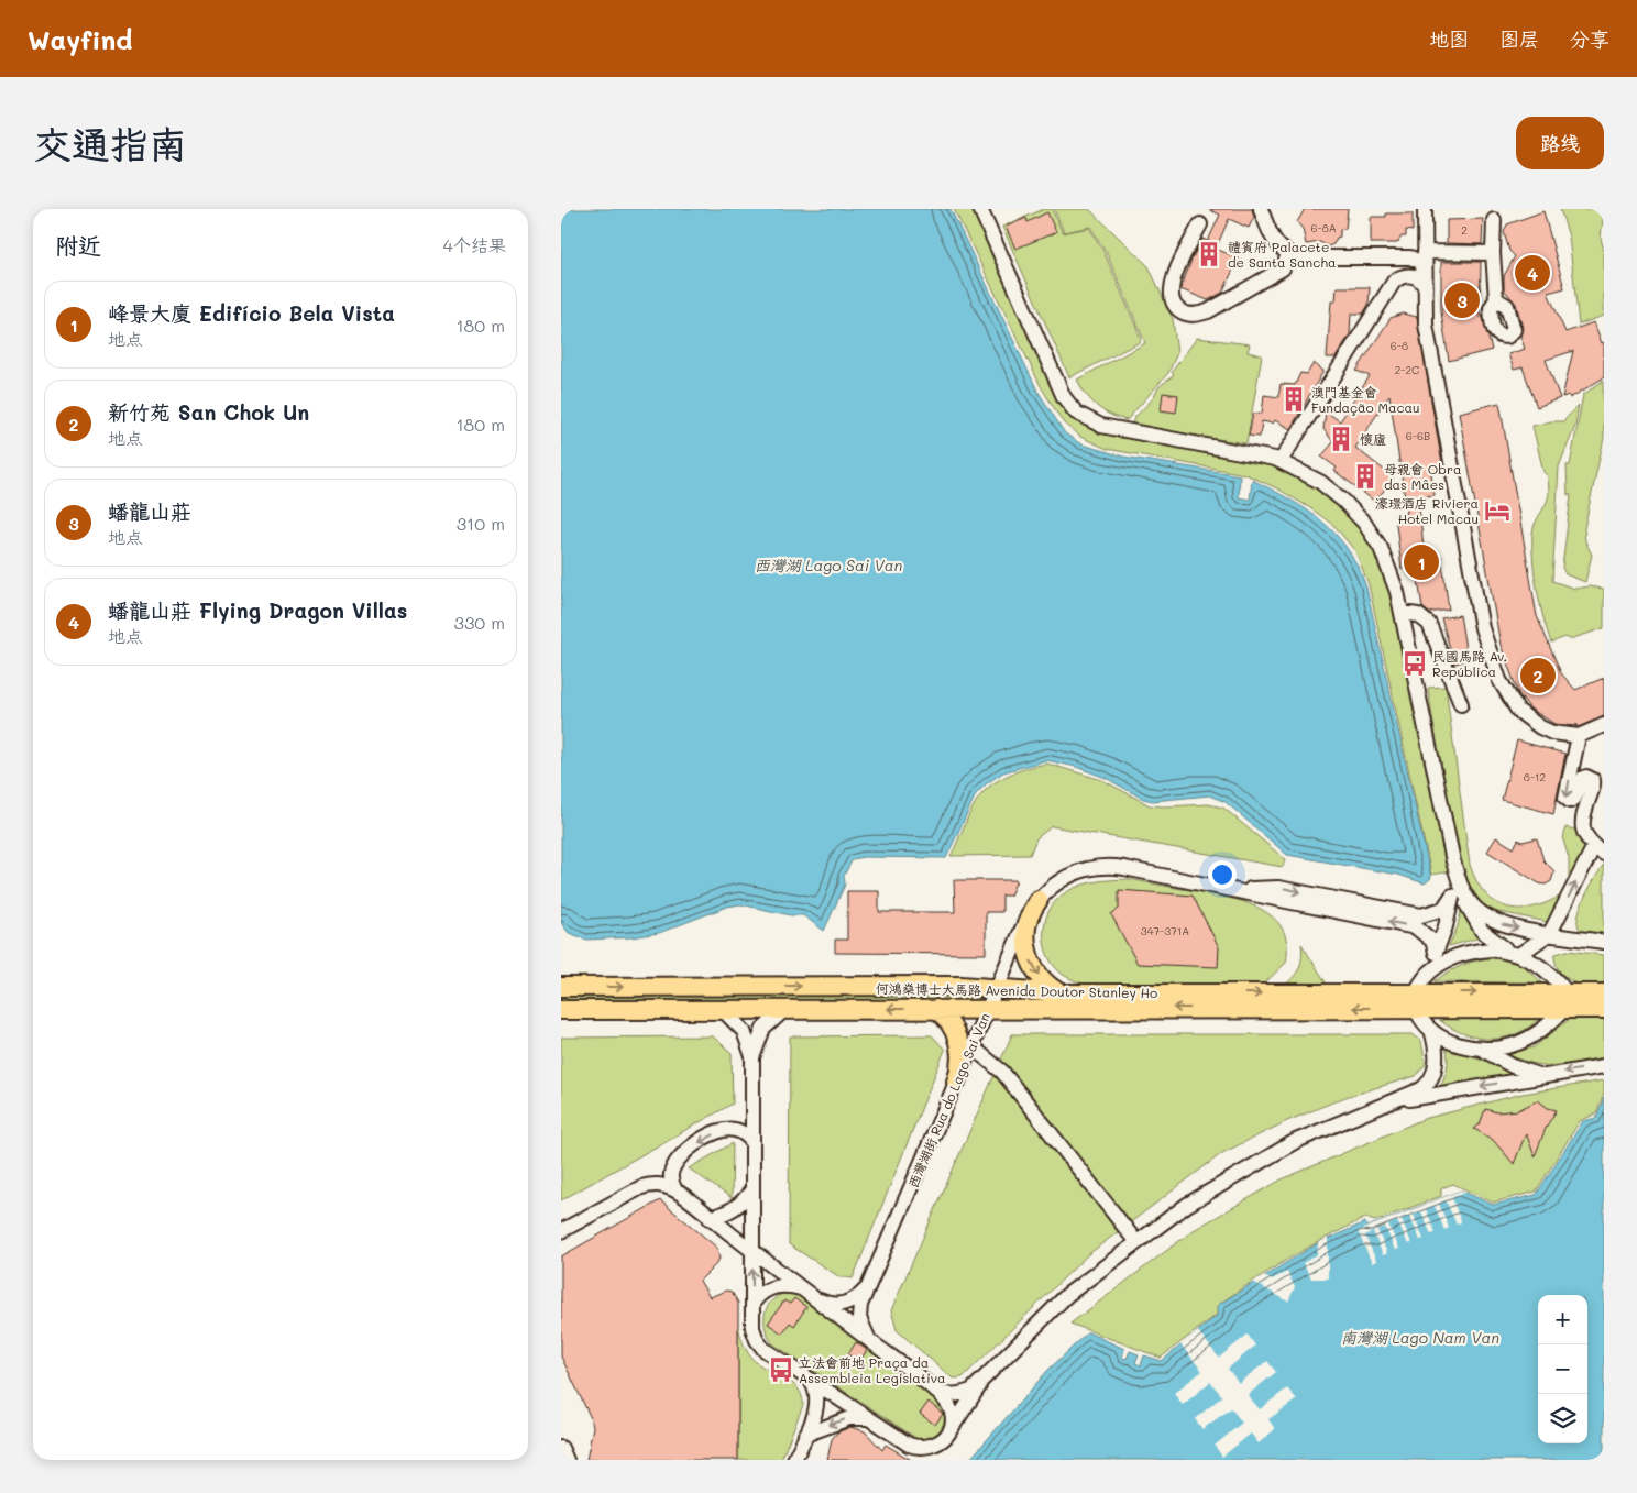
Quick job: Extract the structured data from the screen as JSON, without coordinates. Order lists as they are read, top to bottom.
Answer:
{
  "streets": {
    "main road": ["何鴻燊博士大馬路 Avenida Doutor Stanley Ho"],
    "street": ["西灣湖街 Rua do Lago Sai Van"]
  },
  "crossings": [
    ["何鴻燊博士大馬路 Avenida Doutor Stanley Ho", "西灣湖街 Rua do Lago Sai Van"]
  ],
  "water": ["西灣湖 Lago Sai Van", "南灣湖 Lago Nam Van"],
  "places": {
    "building": [
      "禮賓府 Palacete de Santa Sancha",
      "澳門基金會 Fundação Macau",
      "懷廬",
      "母親會 Obra das Mâes"
    ],
    "hotel": ["濠璟酒店 Riviera Hotel Macau"],
    "bus stop": ["民國馬路 Av. República", "立法會前地 Praça da Assembleia Legislativa"]
  },
  "house_numbers": [
    "6-8A",
    "2",
    "6-8",
    "2-2C",
    "6-6B",
    "8-12",
    "347-371A"
  ],
  "page": {
    "header": "Wayfind",
    "nav": ["地图", "图层", "分享"],
    "buttons": "路线",
    "title": "交通指南",
    "heading": ["附近", "4个结果"],
    "pins": [
      "4",
      "3",
      "1",
      "2"
    ],
    "list": [
      {
        "mark": "1",
        "name": "峰景大廈 Edifício Bela Vista",
        "note": "地点",
        "value": "180 m"
      },
      {
        "mark": "2",
        "name": "新竹苑 San Chok Un",
        "note": "地点",
        "value": "180 m"
      },
      {
        "mark": "3",
        "name": "蟠龍山莊",
        "note": "地点",
        "value": "310 m"
      },
      {
        "mark": "4",
        "name": "蟠龍山莊 Flying Dragon Villas",
        "note": "地点",
        "value": "330 m"
      }
    ],
    "map_buttons": ["+", "−"]
  }
}
